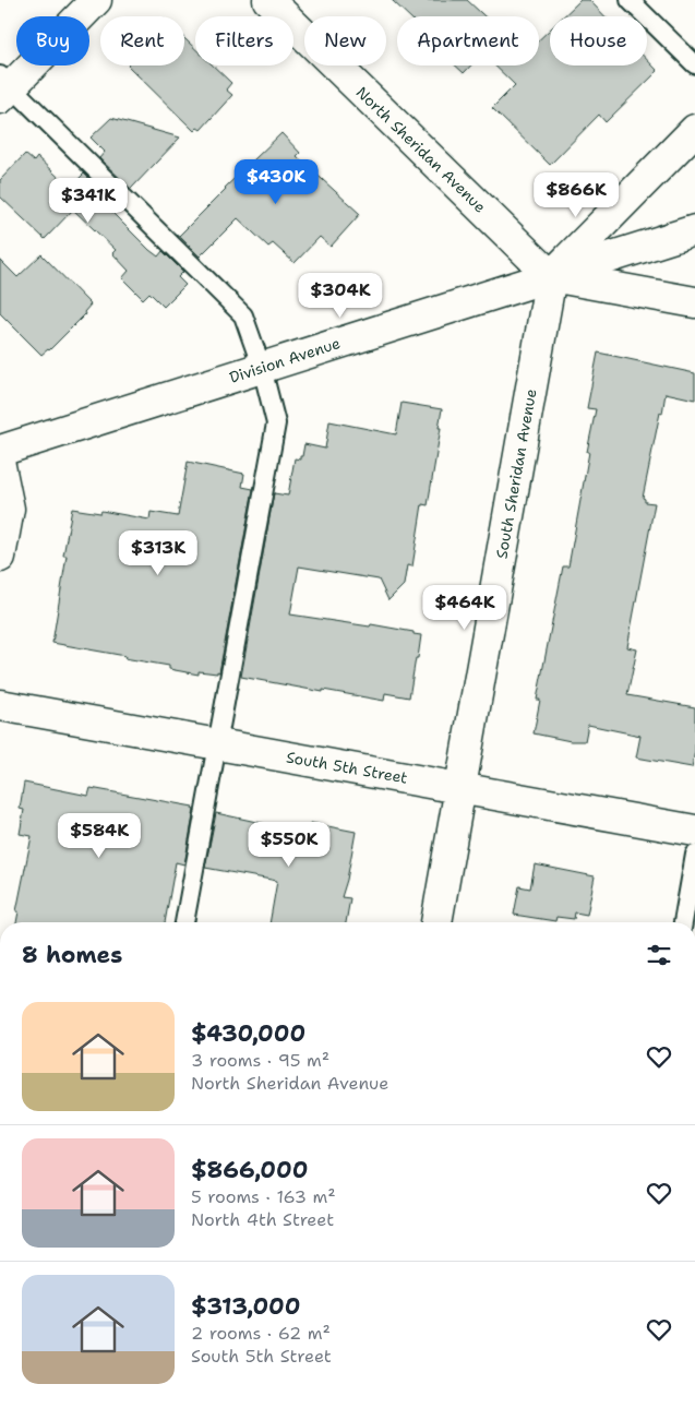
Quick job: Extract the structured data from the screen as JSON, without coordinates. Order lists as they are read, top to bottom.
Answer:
{
  "streets": {
    "street": [
      "North Sheridan Avenue",
      "Division Avenue",
      "South Sheridan Avenue",
      "South 5th Street"
    ]
  },
  "crossings": [
    ["North Sheridan Avenue", "Division Avenue"],
    ["North Sheridan Avenue", "South Sheridan Avenue"],
    ["Division Avenue", "South Sheridan Avenue"],
    ["South Sheridan Avenue", "South 5th Street"]
  ],
  "page": {
    "chip": [
      "Buy",
      "Rent",
      "Filters",
      "New",
      "Apartment",
      "House"
    ],
    "price": [
      "$430K",
      "$866K",
      "$341K",
      "$304K",
      "$313K",
      "$464K",
      "$584K",
      "$550K"
    ],
    "heading": "8 homes",
    "list": [
      {
        "name": "$430,000",
        "note": "3 rooms · 95 m² · North Sheridan Avenue"
      },
      {
        "name": "$866,000",
        "note": "5 rooms · 163 m² · North 4th Street"
      },
      {
        "name": "$313,000",
        "note": "2 rooms · 62 m² · South 5th Street"
      }
    ]
  }
}
